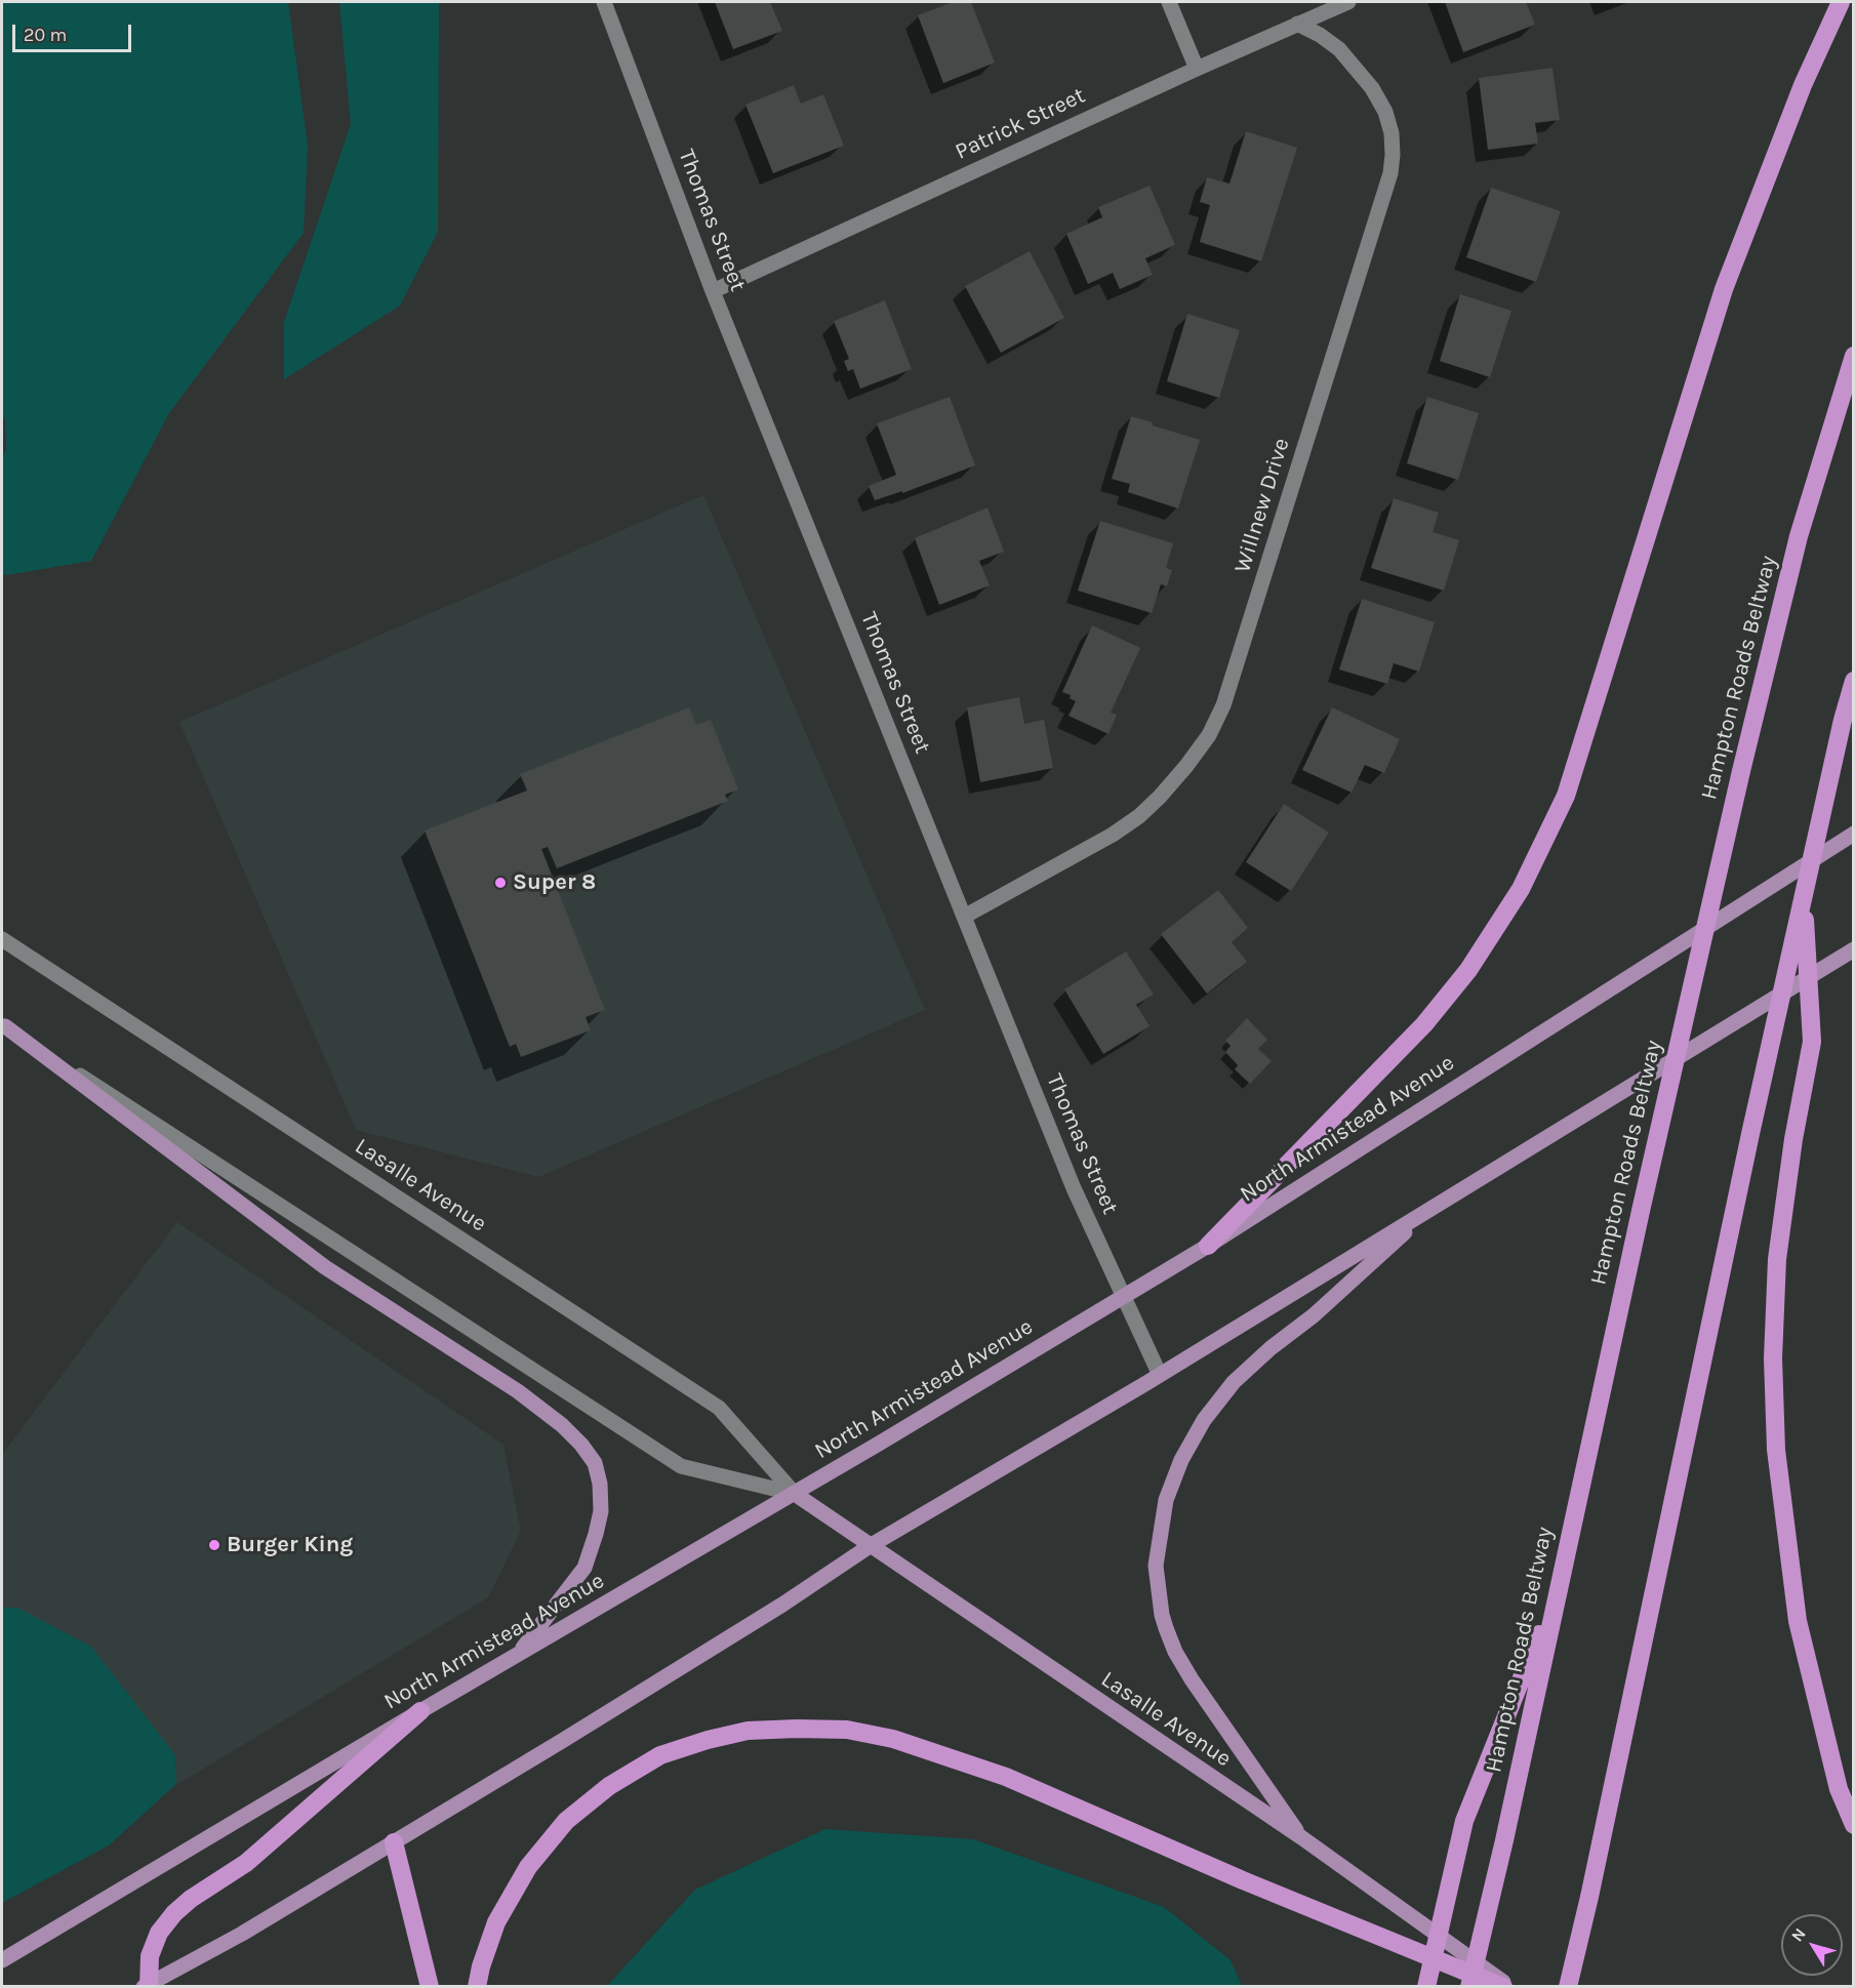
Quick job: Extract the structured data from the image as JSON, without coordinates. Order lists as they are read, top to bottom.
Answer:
{
  "streets": {
    "highway": ["Hampton Roads Beltway"],
    "main road": ["North Armistead Avenue", "Lasalle Avenue"],
    "street": ["Patrick Street", "Thomas Street", "Willnew Drive"]
  },
  "crossings": [
    ["Patrick Street", "Thomas Street"],
    ["Patrick Street", "Willnew Drive"],
    ["Thomas Street", "Willnew Drive"],
    ["Thomas Street", "North Armistead Avenue"],
    ["North Armistead Avenue", "Lasalle Avenue"]
  ],
  "places": ["Super 8", "Burger King"],
  "scale_bar": "20 m",
  "north": "top left"
}
